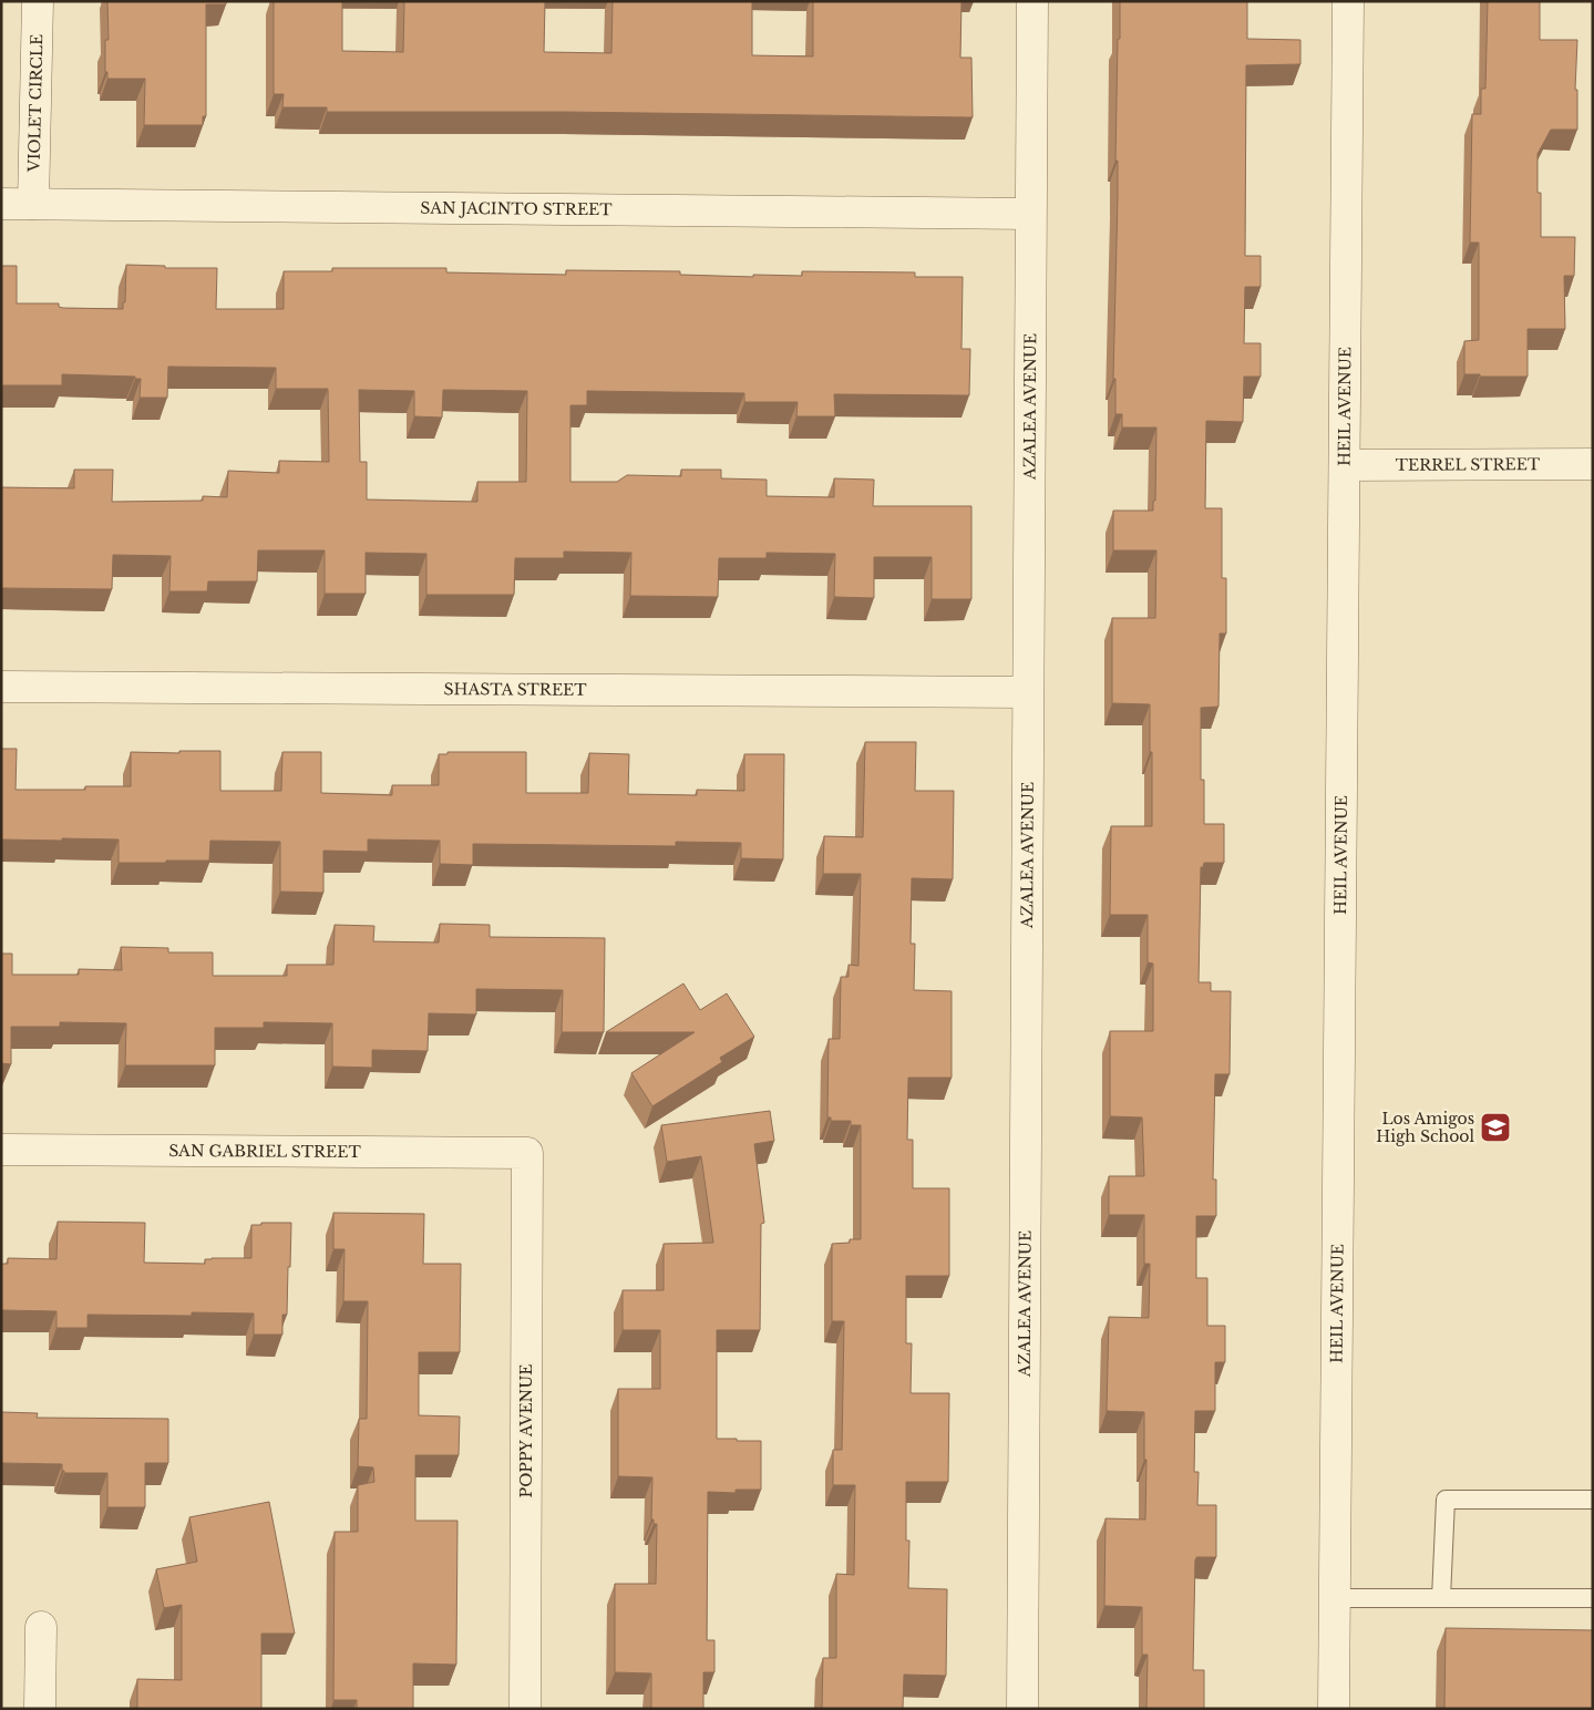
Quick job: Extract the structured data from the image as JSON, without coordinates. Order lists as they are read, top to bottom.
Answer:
{
  "streets": {
    "street": [
      "VIOLET CIRCLE",
      "SAN JACINTO STREET",
      "AZALEA AVENUE",
      "HEIL AVENUE",
      "TERREL STREET",
      "SHASTA STREET",
      "SAN GABRIEL STREET",
      "POPPY AVENUE"
    ]
  },
  "crossings": [
    ["VIOLET CIRCLE", "SAN JACINTO STREET"],
    ["SAN JACINTO STREET", "AZALEA AVENUE"],
    ["AZALEA AVENUE", "SHASTA STREET"],
    ["HEIL AVENUE", "TERREL STREET"],
    ["SAN GABRIEL STREET", "POPPY AVENUE"]
  ],
  "places": {
    "school or university": ["Los Amigos High School"]
  }
}
